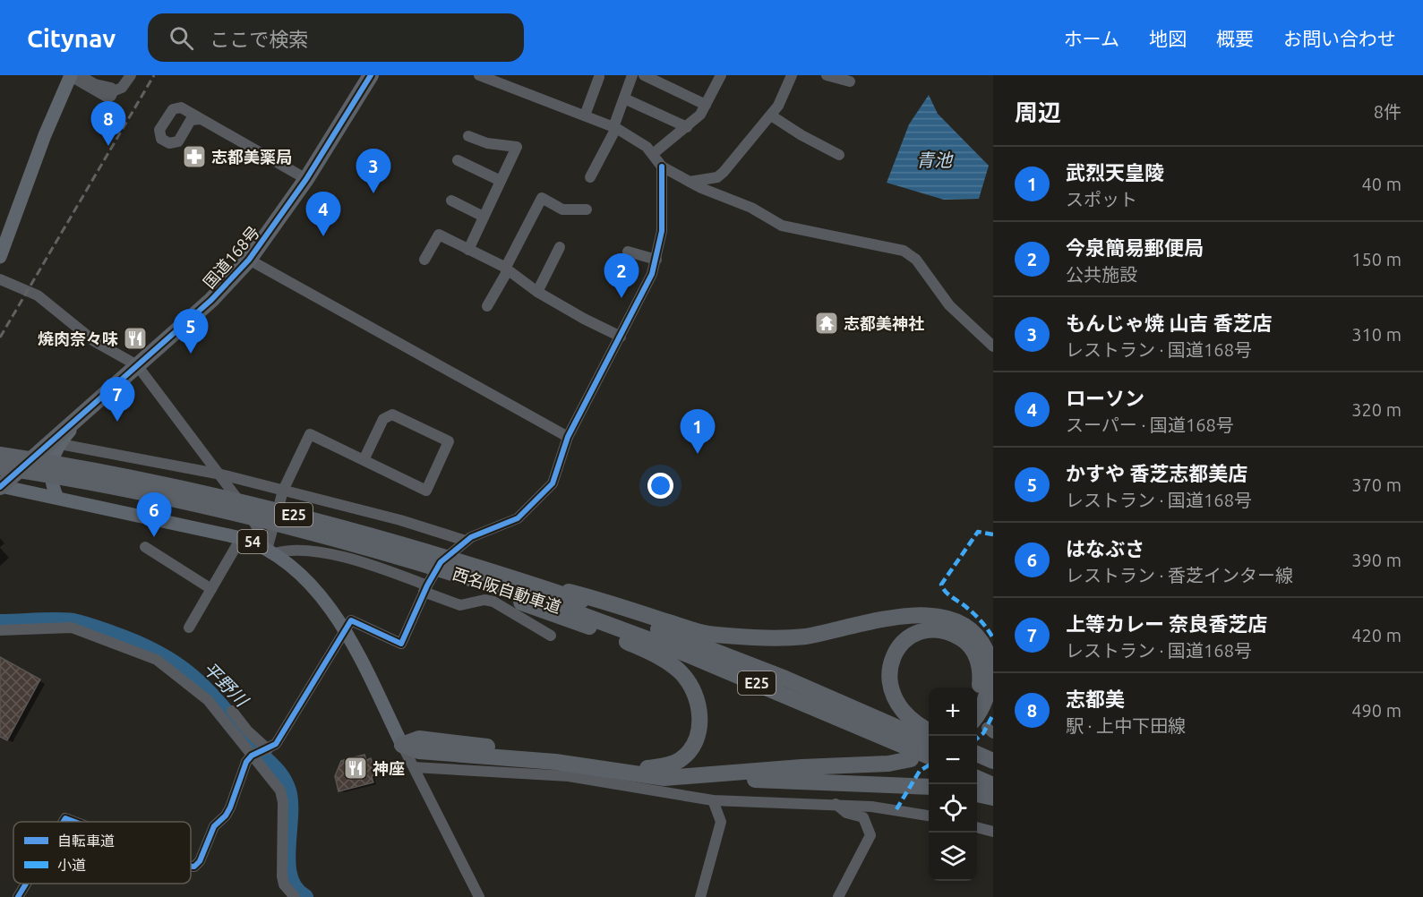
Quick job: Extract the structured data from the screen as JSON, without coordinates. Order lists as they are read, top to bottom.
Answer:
{
  "streets": {
    "highway": ["国道168号", "E25", "西名阪自動車道"],
    "main road": ["54"]
  },
  "crossings": [
    ["国道168号", "54"]
  ],
  "water": ["青池", "平野川"],
  "places": {
    "pharmacy": ["志都美薬局"],
    "temple": ["志都美神社"],
    "restaurant": ["焼肉奈々味", "神座"]
  },
  "legend": ["自転車道", "小道"],
  "page": {
    "header": "Citynav",
    "search": "ここで検索",
    "nav": [
      "ホーム",
      "地図",
      "概要",
      "お問い合わせ"
    ],
    "heading": ["周辺", "8件"],
    "pins": [
      "8",
      "3",
      "4",
      "2",
      "5",
      "7",
      "1",
      "6"
    ],
    "list": [
      {
        "mark": "1",
        "name": "武烈天皇陵",
        "note": "スポット",
        "value": "40 m"
      },
      {
        "mark": "2",
        "name": "今泉簡易郵便局",
        "note": "公共施設",
        "value": "150 m"
      },
      {
        "mark": "3",
        "name": "もんじゃ焼 山吉 香芝店",
        "note": "レストラン · 国道168号",
        "value": "310 m"
      },
      {
        "mark": "4",
        "name": "ローソン",
        "note": "スーパー · 国道168号",
        "value": "320 m"
      },
      {
        "mark": "5",
        "name": "かすや 香芝志都美店",
        "note": "レストラン · 国道168号",
        "value": "370 m"
      },
      {
        "mark": "6",
        "name": "はなぶさ",
        "note": "レストラン · 香芝インター線",
        "value": "390 m"
      },
      {
        "mark": "7",
        "name": "上等カレー 奈良香芝店",
        "note": "レストラン · 国道168号",
        "value": "420 m"
      },
      {
        "mark": "8",
        "name": "志都美",
        "note": "駅 · 上中下田線",
        "value": "490 m"
      }
    ],
    "map_buttons": ["+", "−"]
  }
}
